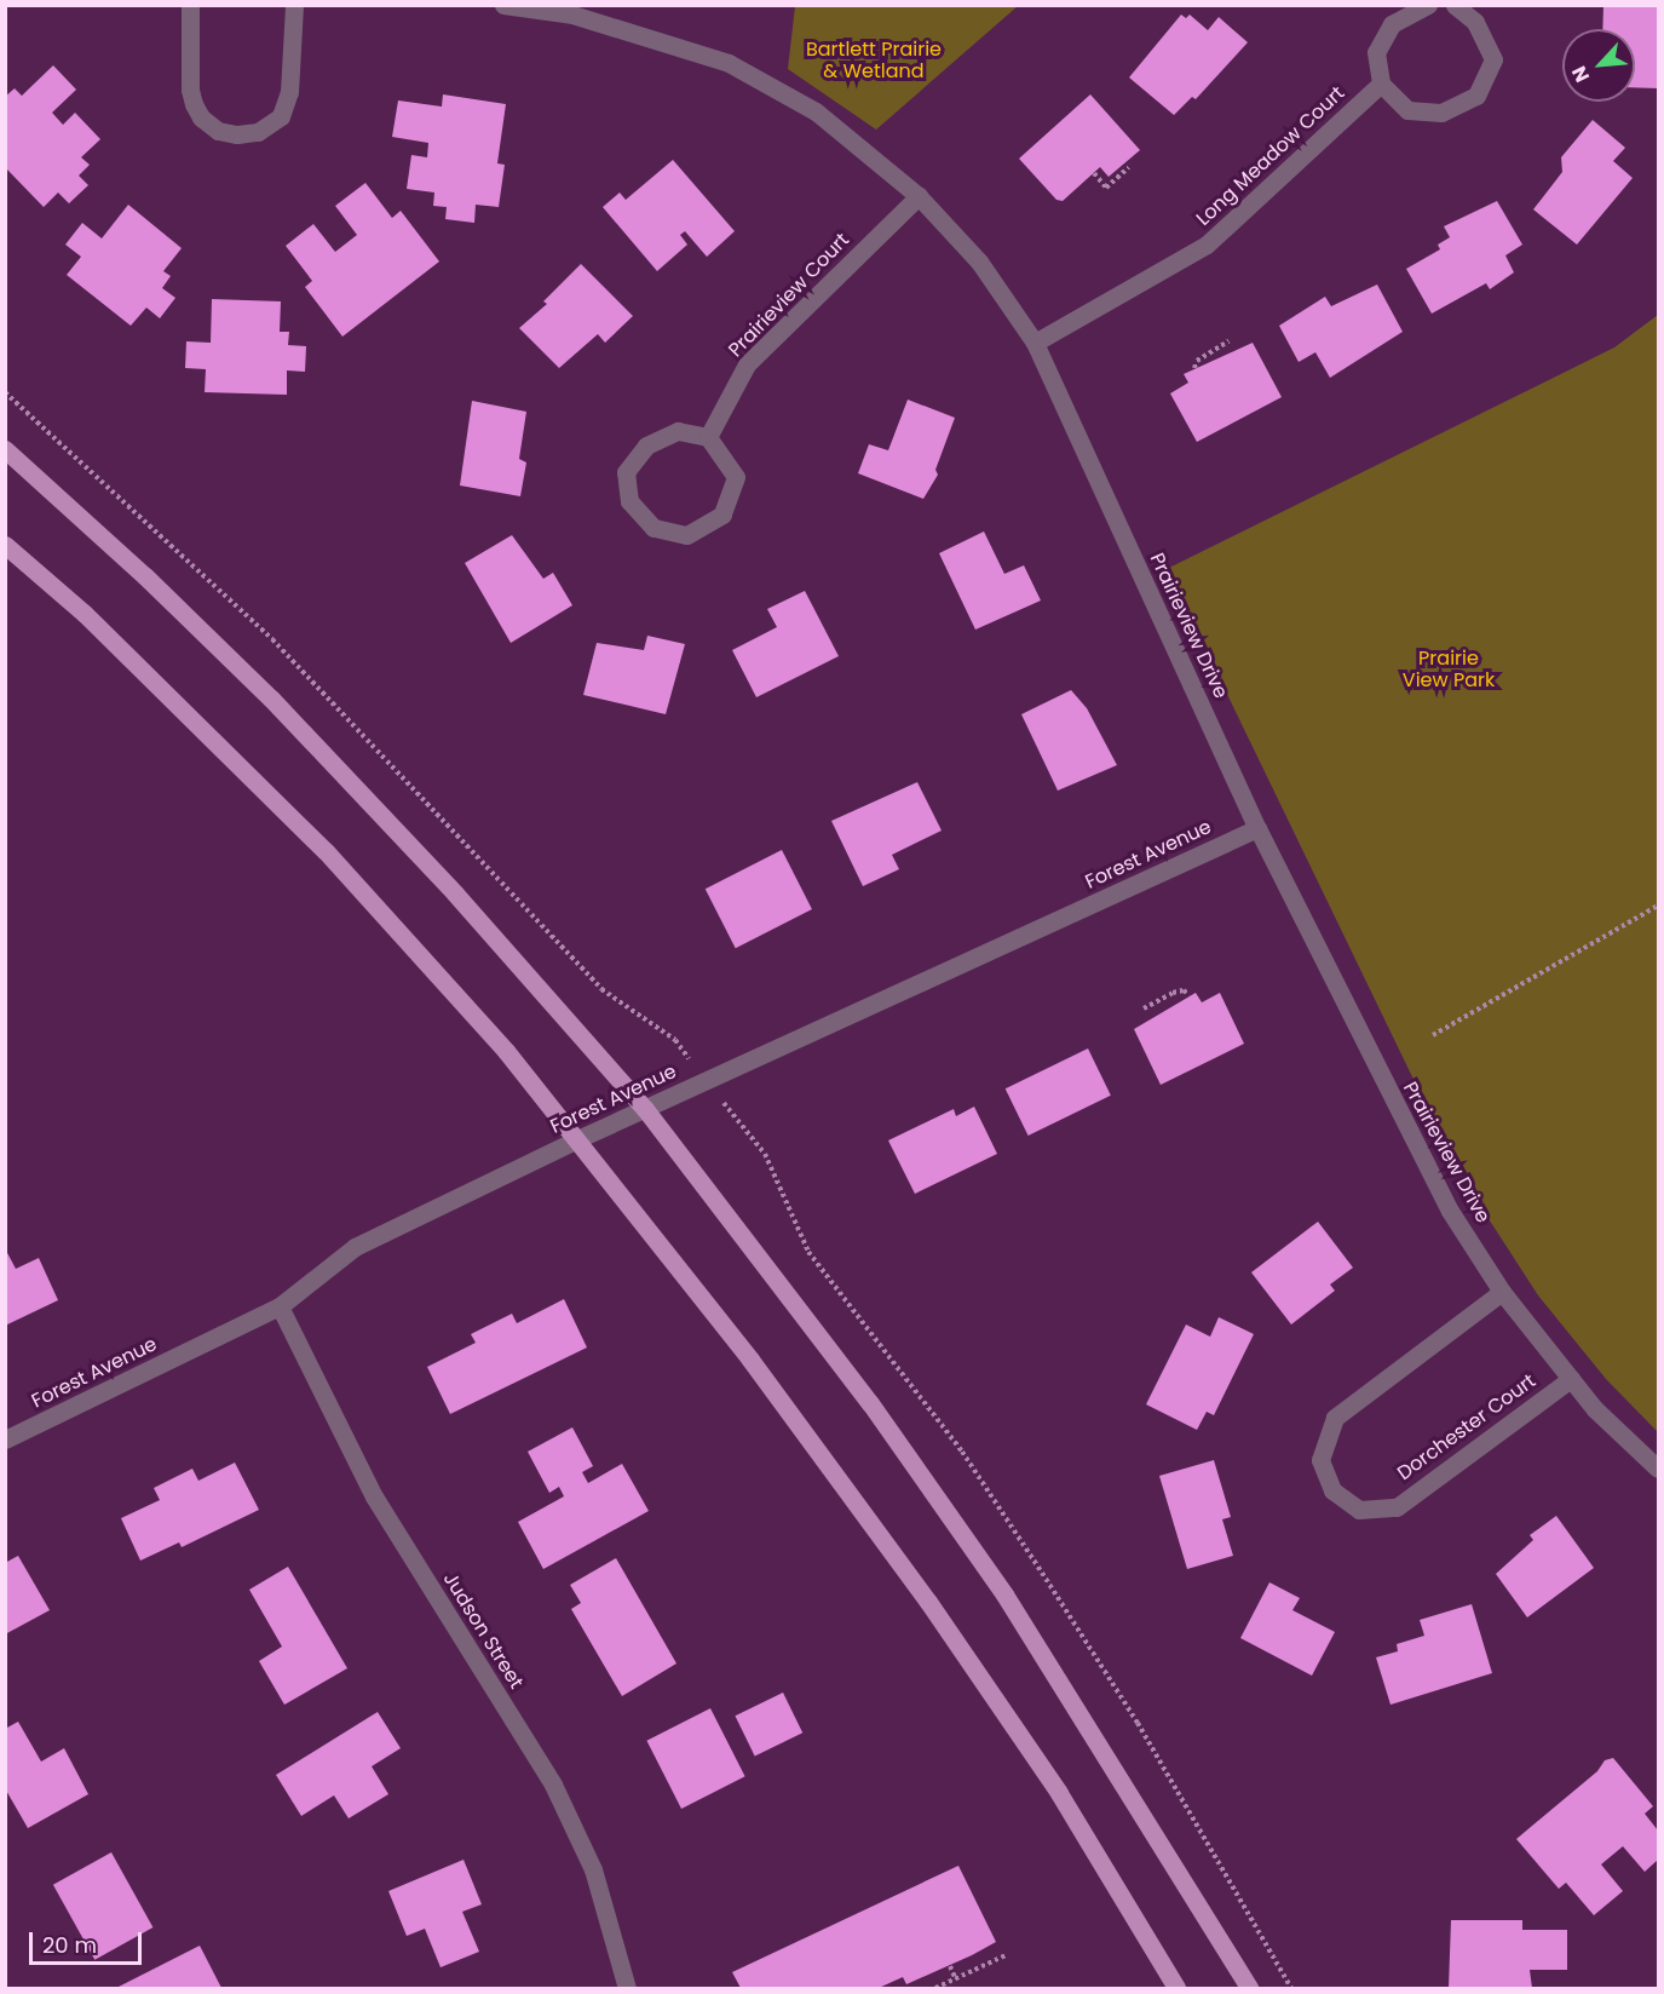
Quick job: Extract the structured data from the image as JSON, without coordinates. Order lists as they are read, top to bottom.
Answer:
{
  "streets": {
    "street": [
      "Long Meadow Court",
      "Prairieview Court",
      "Prairieview Drive",
      "Forest Avenue",
      "Dorchester Court",
      "Judson Street"
    ]
  },
  "crossings": [
    ["Long Meadow Court", "Prairieview Drive"],
    ["Prairieview Court", "Prairieview Drive"],
    ["Prairieview Drive", "Forest Avenue"],
    ["Prairieview Drive", "Dorchester Court"],
    ["Forest Avenue", "Judson Street"]
  ],
  "parks": ["Bartlett Prairie & Wetland", "Prairie View Park"],
  "scale_bar": "20 m",
  "north": "bottom left"
}
